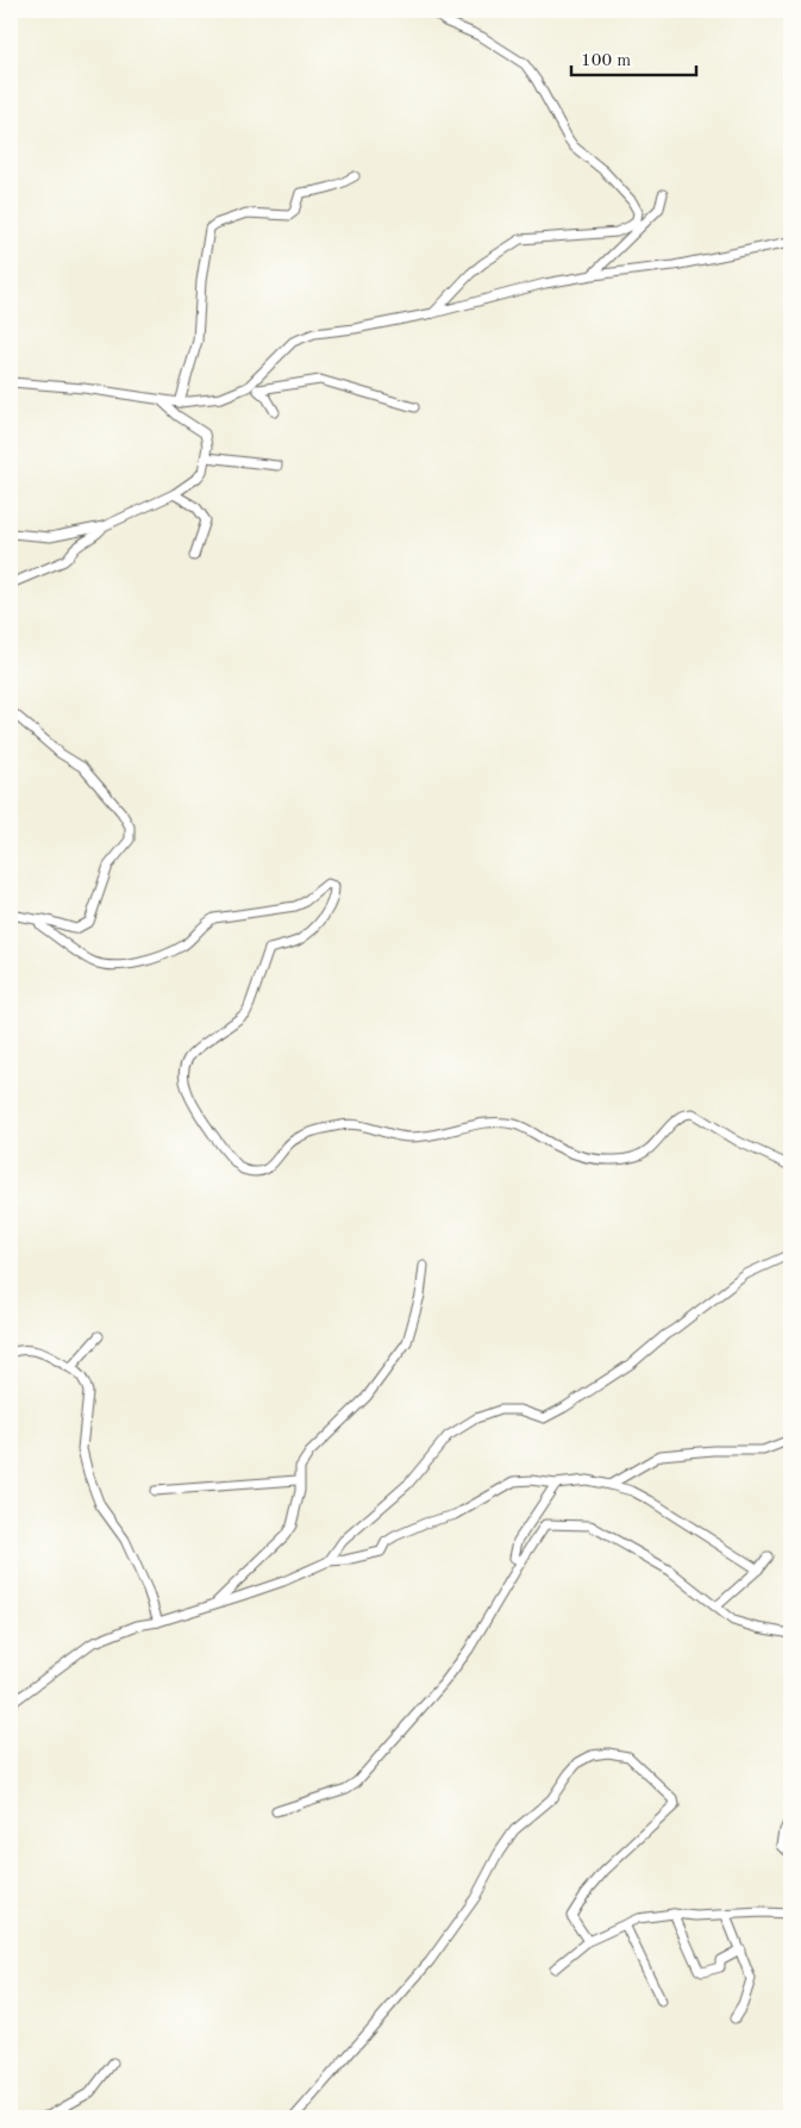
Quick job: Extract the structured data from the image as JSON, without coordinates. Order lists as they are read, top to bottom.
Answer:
{
  "scale_bar": "100 m"
}
